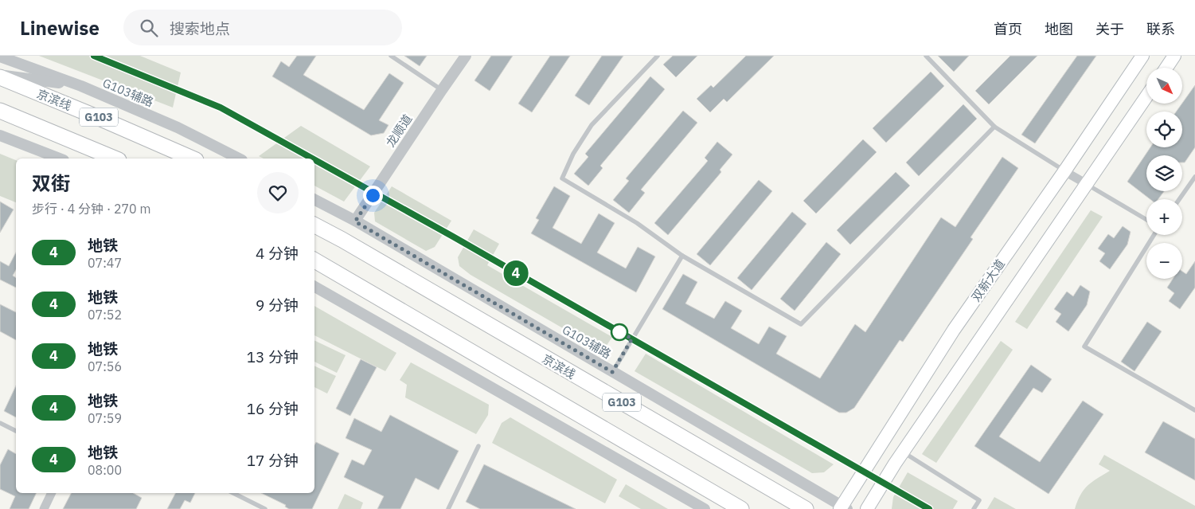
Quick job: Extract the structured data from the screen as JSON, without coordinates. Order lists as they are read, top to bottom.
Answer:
{
  "streets": {
    "highway": ["京滨线", "G103"],
    "main road": ["双新大道"],
    "street": ["G103辅路", "龙顺道"]
  },
  "crossings": [
    ["G103辅路", "龙顺道"],
    ["G103辅路", "双新大道"]
  ],
  "lines": ["metro line 4"],
  "north": "bottom right",
  "page": {
    "header": "Linewise",
    "search": "搜索地点",
    "nav": [
      "首页",
      "地图",
      "关于",
      "联系"
    ],
    "on_map": "4",
    "map_buttons": ["+", "−"],
    "heading": ["双街", "步行 · 4 分钟 · 270 m"],
    "list": [
      {
        "mark": "4",
        "name": "地铁",
        "note": "07:47",
        "value": "4 分钟"
      },
      {
        "mark": "4",
        "name": "地铁",
        "note": "07:52",
        "value": "9 分钟"
      },
      {
        "mark": "4",
        "name": "地铁",
        "note": "07:56",
        "value": "13 分钟"
      },
      {
        "mark": "4",
        "name": "地铁",
        "note": "07:59",
        "value": "16 分钟"
      },
      {
        "mark": "4",
        "name": "地铁",
        "note": "08:00",
        "value": "17 分钟"
      }
    ]
  }
}
